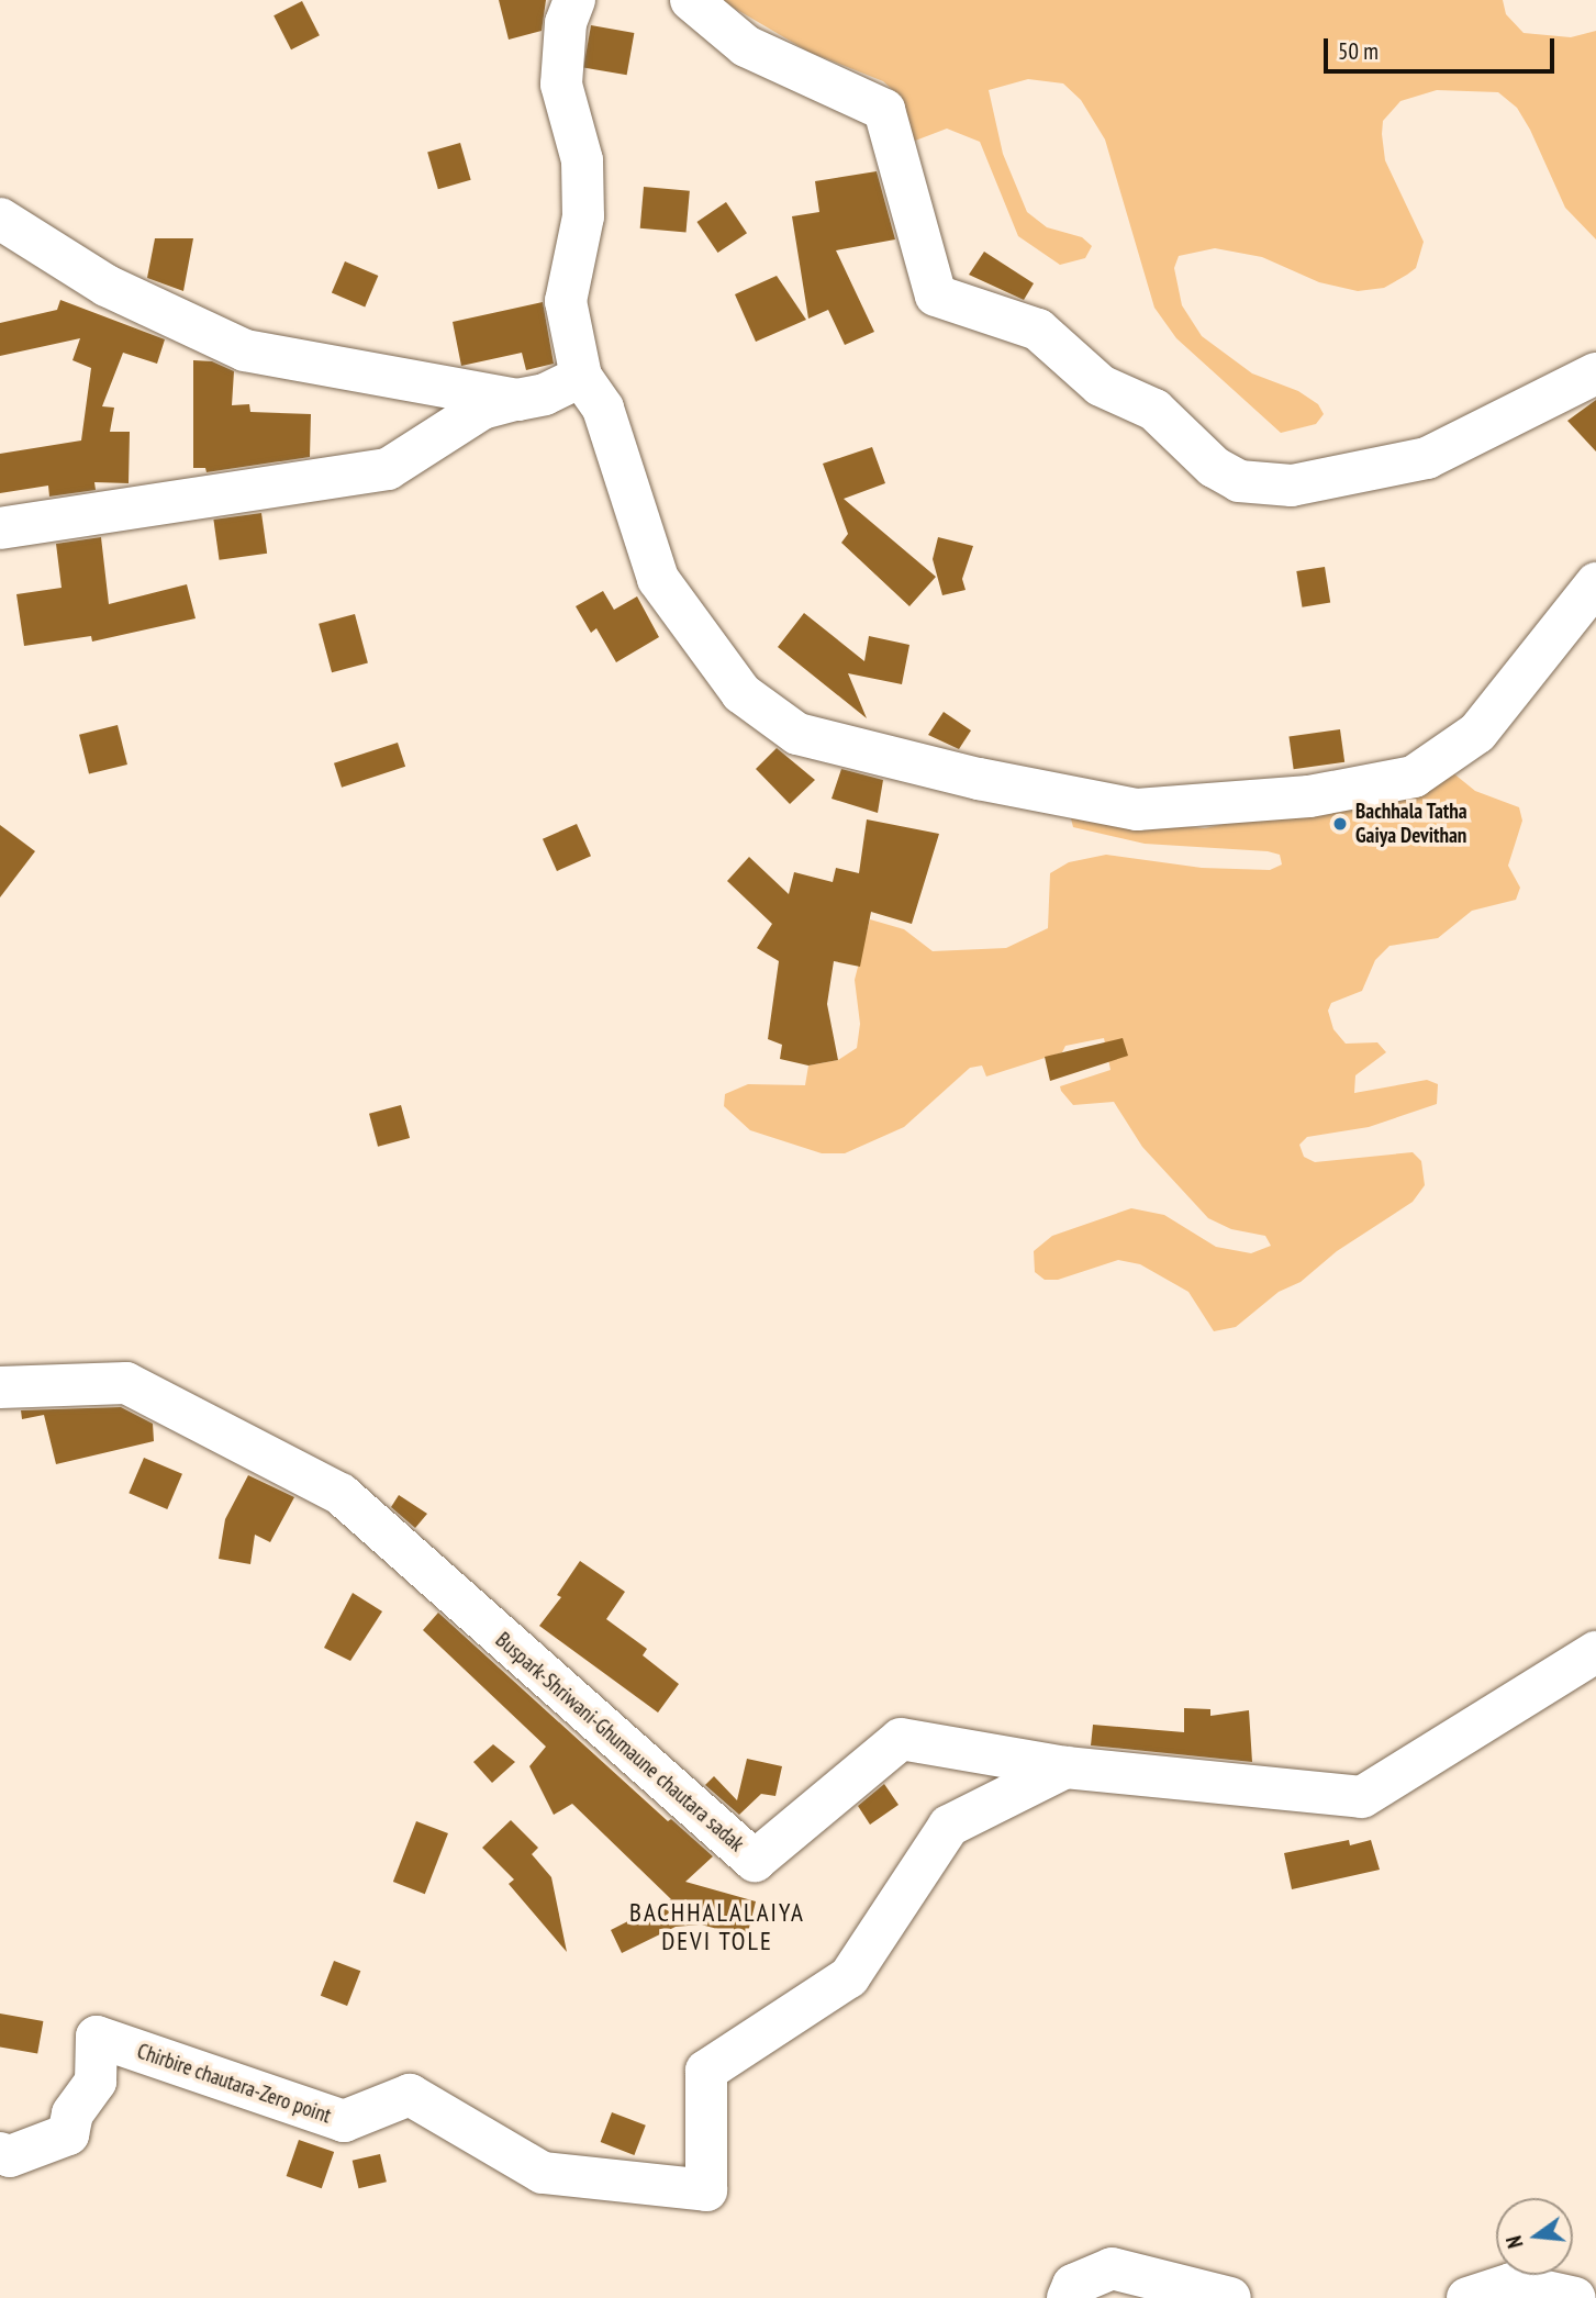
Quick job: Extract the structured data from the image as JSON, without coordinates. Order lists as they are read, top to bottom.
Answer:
{
  "streets": {
    "street": ["Buspark-Shriwani-Ghumaune chautara sadak", "Chirbire chautara-Zero point"]
  },
  "crossings": [
    ["Buspark-Shriwani-Ghumaune chautara sadak", "Chirbire chautara-Zero point"]
  ],
  "districts": ["BACHHALALAIYA DEVI TOLE"],
  "places": ["Bachhala Tatha Gaiya Devithan"],
  "scale_bar": "50 m",
  "north": "left"
}
